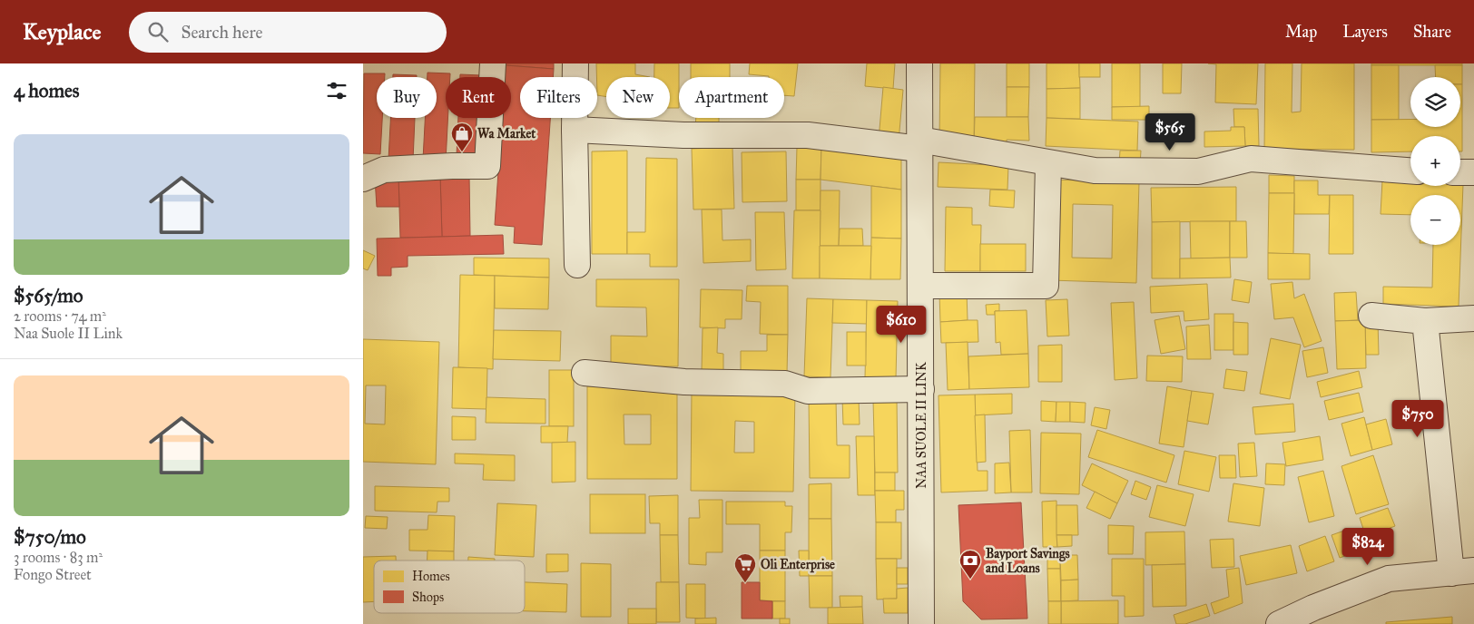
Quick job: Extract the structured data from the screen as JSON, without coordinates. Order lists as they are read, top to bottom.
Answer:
{
  "streets": {
    "street": ["NAA SUOLE II LINK"]
  },
  "places": {
    "shop": ["Wa Market"],
    "bank": ["Bayport Savings and Loans"],
    "supermarket": ["Oli Enterprise"]
  },
  "legend": ["Homes", "Shops"],
  "page": {
    "header": "Keyplace",
    "search": "Search here",
    "nav": ["Map", "Layers", "Share"],
    "heading": "4 homes",
    "map_buttons": ["+", "−"],
    "chip": [
      "Buy",
      "Rent",
      "Filters",
      "New",
      "Apartment"
    ],
    "price": [
      "$565",
      "$610",
      "$750",
      "$824"
    ],
    "list": [
      {
        "name": "$565/mo",
        "note": "2 rooms · 74 m² · Naa Suole II Link"
      },
      {
        "name": "$750/mo",
        "note": "3 rooms · 83 m² · Fongo Street"
      }
    ]
  }
}
